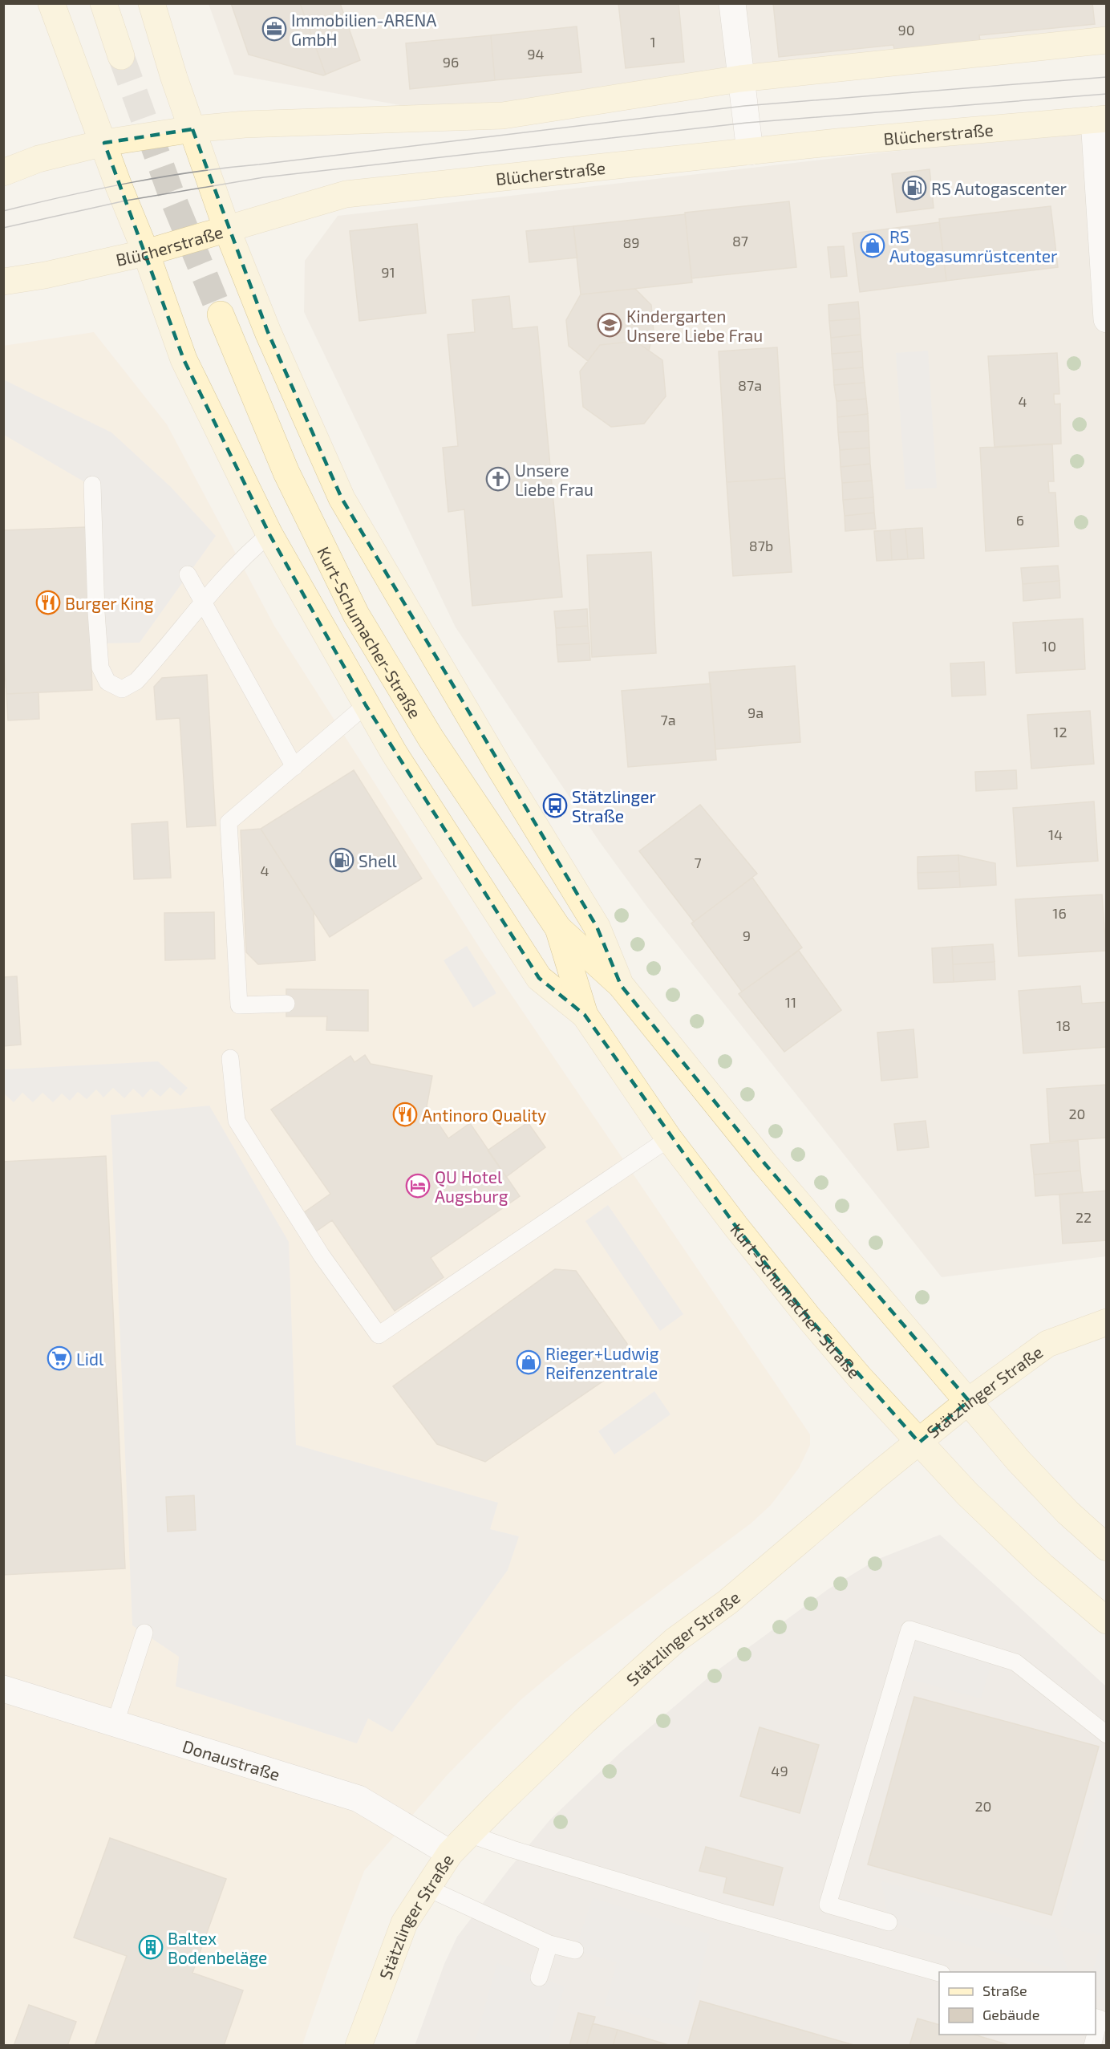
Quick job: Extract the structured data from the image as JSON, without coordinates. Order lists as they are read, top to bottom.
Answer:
{
  "streets": {
    "main road": ["Blücherstraße", "Kurt-Schumacher-Straße", "Stätzlinger Straße"],
    "street": ["Donaustraße"]
  },
  "crossings": [
    ["Kurt-Schumacher-Straße", "Stätzlinger Straße"],
    ["Stätzlinger Straße", "Donaustraße"]
  ],
  "places": {
    "office": ["Immobilien-ARENA GmbH"],
    "fuel station": ["RS Autogascenter", "Shell"],
    "shop": ["RS Autogasumrüstcenter", "Rieger+Ludwig Reifenzentrale"],
    "school or university": ["Kindergarten Unsere Liebe Frau"],
    "church": ["Unsere Liebe Frau"],
    "restaurant": ["Burger King", "Antinoro Quality"],
    "bus stop": ["Stätzlinger Straße"],
    "hotel": ["QU Hotel Augsburg"],
    "supermarket": ["Lidl"],
    "building": ["Baltex Bodenbeläge"]
  },
  "house_numbers": [
    "90",
    "1",
    "94",
    "96",
    "87",
    "89",
    "91",
    "87a",
    "4",
    "6",
    "87b",
    "10",
    "9a",
    "7a",
    "12",
    "14",
    "7",
    "4",
    "16",
    "9",
    "11",
    "18",
    "20",
    "22",
    "49",
    "20"
  ],
  "legend": ["Straße", "Gebäude"]
}
